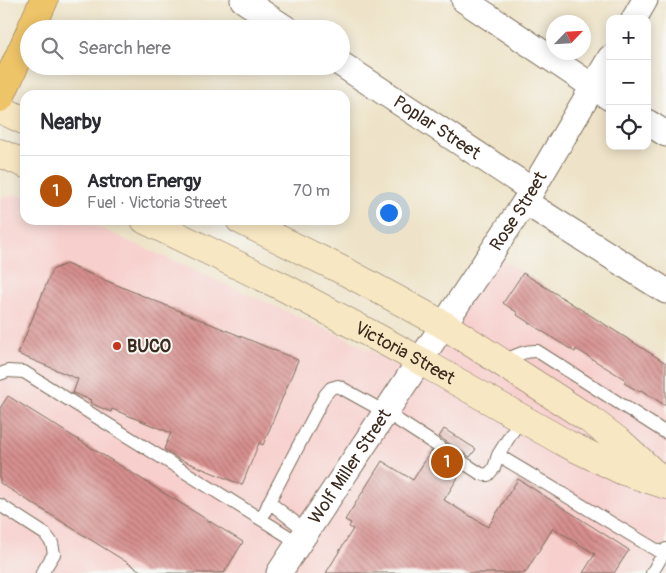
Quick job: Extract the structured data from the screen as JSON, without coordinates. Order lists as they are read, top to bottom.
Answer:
{
  "streets": {
    "main road": ["Victoria Street"],
    "street": ["Poplar Street", "Rose Street", "Wolf Miller Street"]
  },
  "crossings": [
    ["Poplar Street", "Rose Street"],
    ["Rose Street", "Victoria Street"],
    ["Rose Street", "Wolf Miller Street"],
    ["Victoria Street", "Wolf Miller Street"]
  ],
  "places": ["BUCO"],
  "north": "top right",
  "page": {
    "map_buttons": ["+", "−"],
    "search": "Search here",
    "heading": "Nearby",
    "list": [
      {
        "mark": "1",
        "name": "Astron Energy",
        "note": "Fuel · Victoria Street",
        "value": "70 m"
      }
    ],
    "pins": "1"
  }
}
